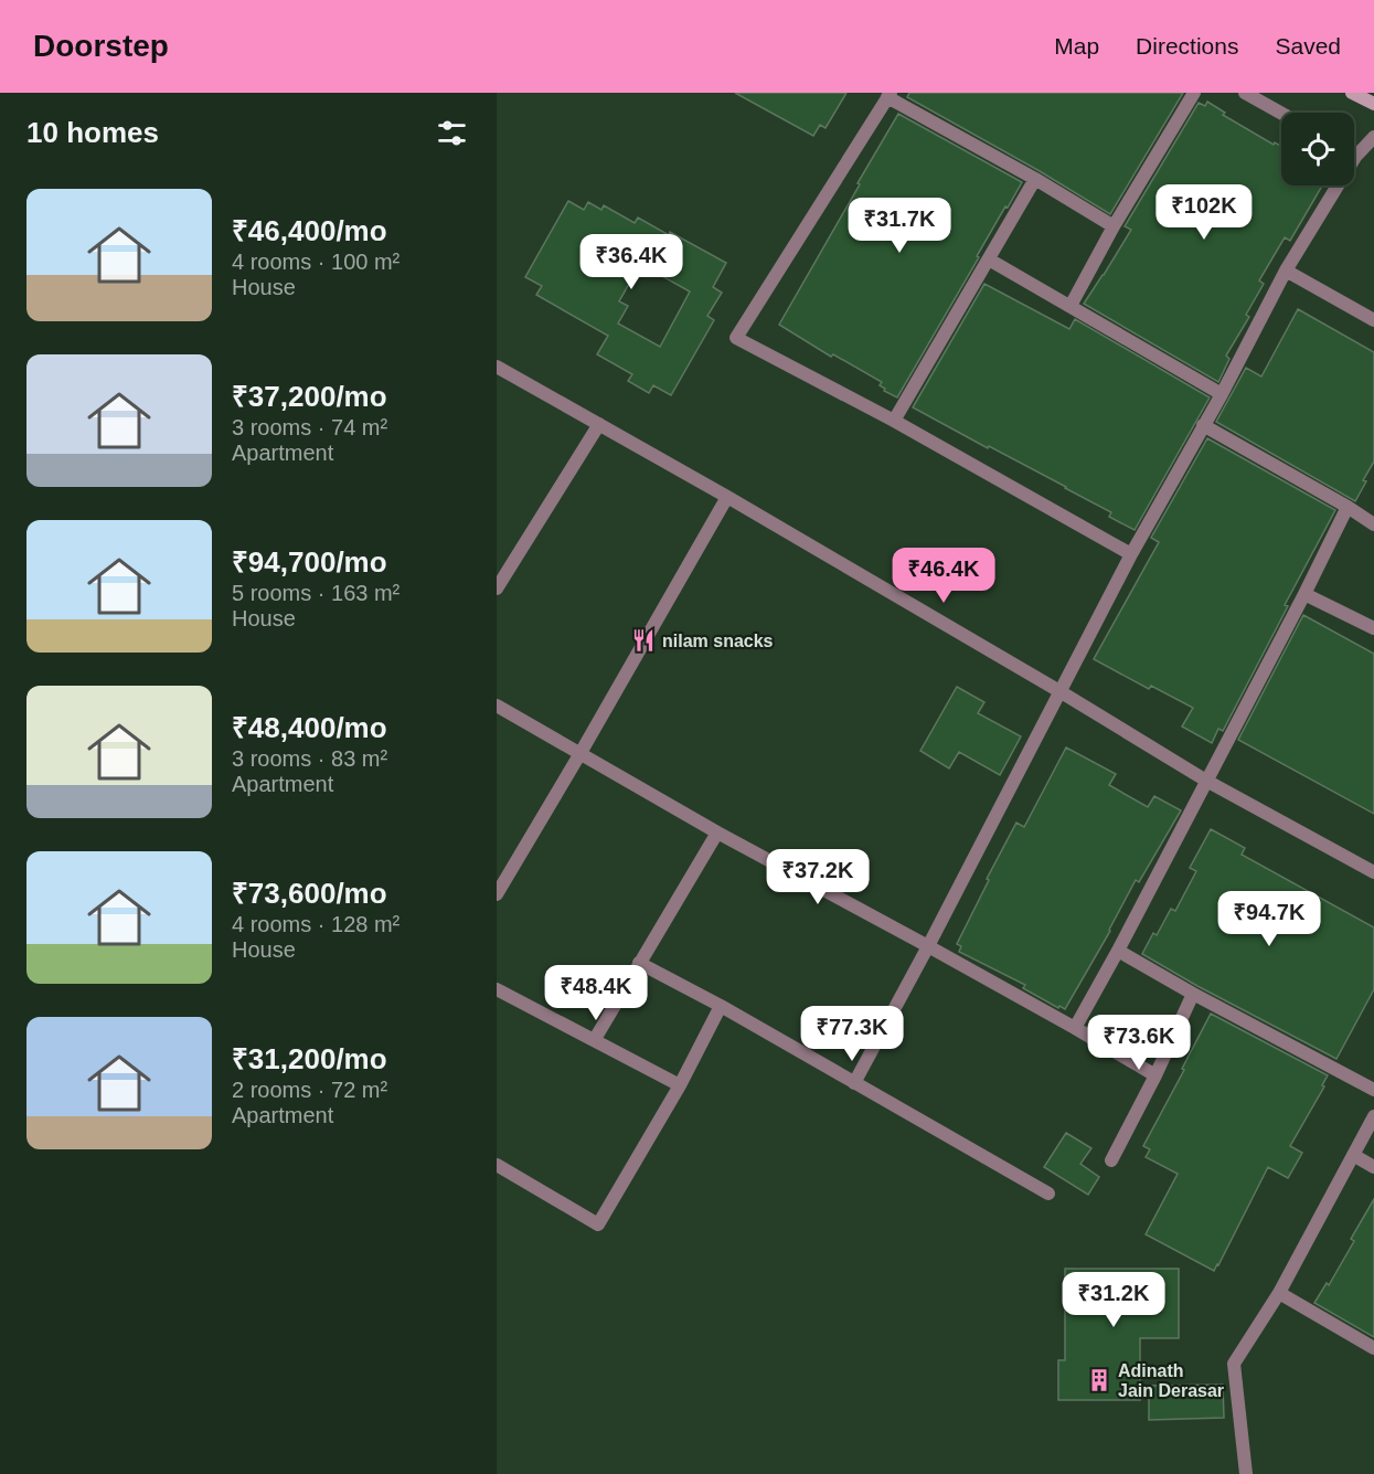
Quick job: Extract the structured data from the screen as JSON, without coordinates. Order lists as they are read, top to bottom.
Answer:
{
  "places": {
    "restaurant": ["nilam snacks"],
    "building": ["Adinath Jain Derasar"]
  },
  "page": {
    "header": "Doorstep",
    "nav": ["Map", "Directions", "Saved"],
    "heading": "10 homes",
    "list": [
      {
        "name": "₹46,400/mo",
        "note": "4 rooms · 100 m² · House"
      },
      {
        "name": "₹37,200/mo",
        "note": "3 rooms · 74 m² · Apartment"
      },
      {
        "name": "₹94,700/mo",
        "note": "5 rooms · 163 m² · House"
      },
      {
        "name": "₹48,400/mo",
        "note": "3 rooms · 83 m² · Apartment"
      },
      {
        "name": "₹73,600/mo",
        "note": "4 rooms · 128 m² · House"
      },
      {
        "name": "₹31,200/mo",
        "note": "2 rooms · 72 m² · Apartment"
      }
    ],
    "price": [
      "₹102K",
      "₹31.7K",
      "₹36.4K",
      "₹46.4K",
      "₹37.2K",
      "₹94.7K",
      "₹48.4K",
      "₹77.3K",
      "₹73.6K",
      "₹31.2K"
    ]
  }
}
